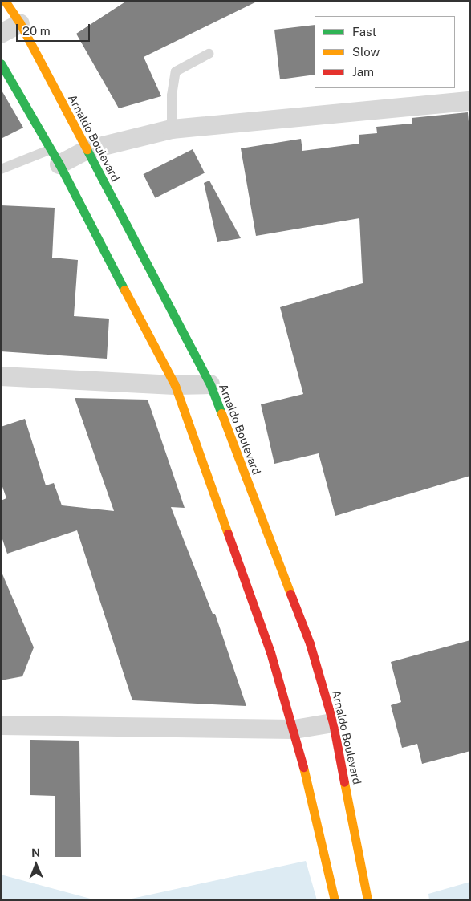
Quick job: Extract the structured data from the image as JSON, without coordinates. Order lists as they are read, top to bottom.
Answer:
{
  "streets": {
    "highway": ["Arnaldo Boulevard"]
  },
  "legend": ["Fast", "Slow", "Jam"],
  "scale_bar": "20 m",
  "north": "top"
}
